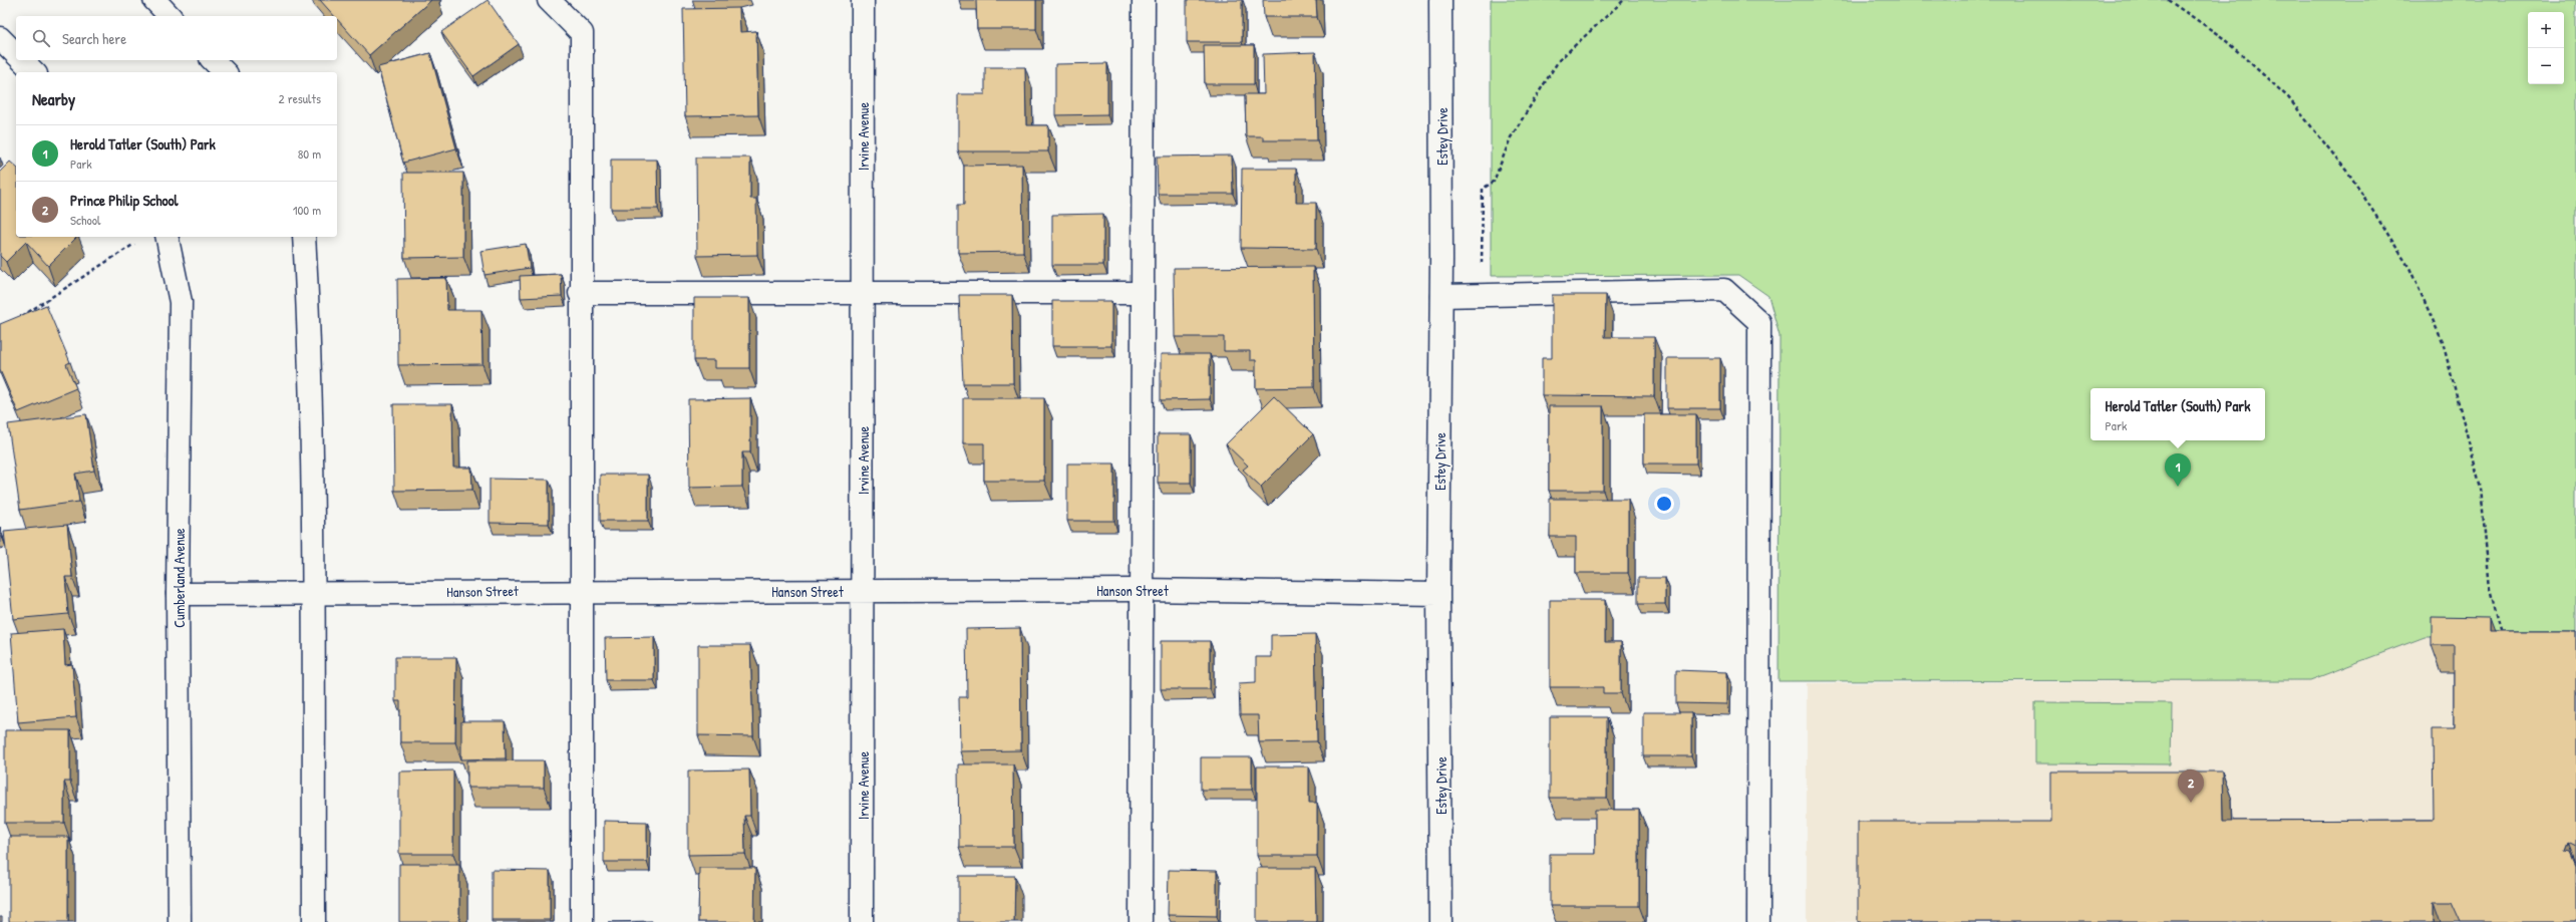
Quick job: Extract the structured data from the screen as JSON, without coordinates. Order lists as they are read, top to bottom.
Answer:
{
  "streets": {
    "street": [
      "Irvine Avenue",
      "Estey Drive",
      "Cumberland Avenue",
      "Hanson Street"
    ]
  },
  "crossings": [
    ["Irvine Avenue", "Hanson Street"],
    ["Estey Drive", "Hanson Street"],
    ["Cumberland Avenue", "Hanson Street"]
  ],
  "page": {
    "map_buttons": ["+", "−"],
    "search": "Search here",
    "heading": ["Nearby", "2 results"],
    "list": [
      {
        "mark": "1",
        "name": "Herold Tatler (South) Park",
        "note": "Park",
        "value": "80 m"
      },
      {
        "mark": "2",
        "name": "Prince Philip School",
        "note": "School",
        "value": "100 m"
      }
    ],
    "popup": ["Herold Tatler (South) Park", "Park"],
    "pins": ["1", "2"]
  }
}
